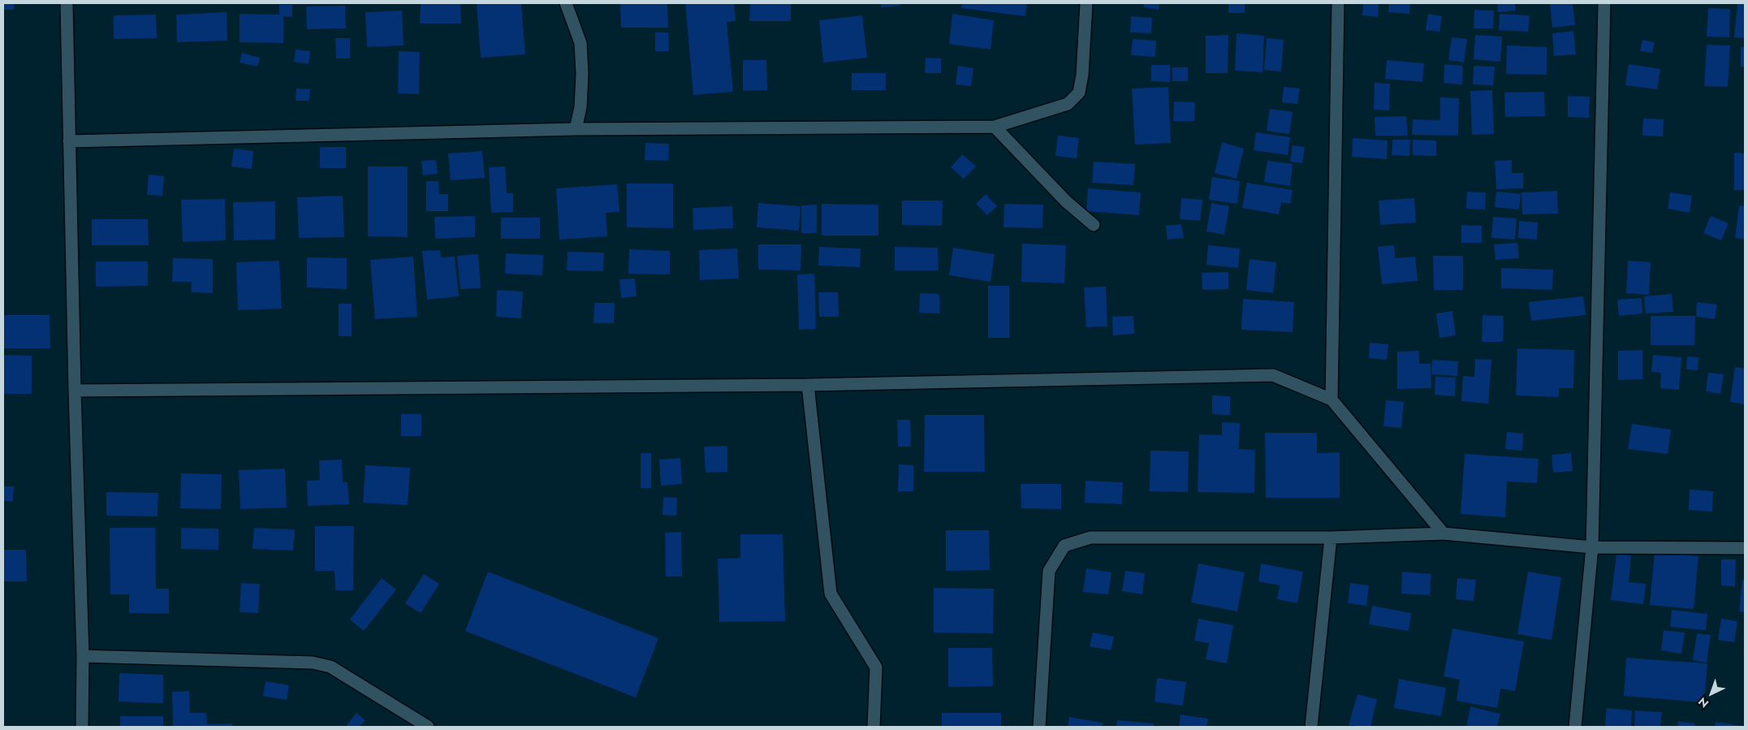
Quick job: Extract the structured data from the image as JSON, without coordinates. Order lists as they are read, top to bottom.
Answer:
{
  "north": "bottom left"
}
